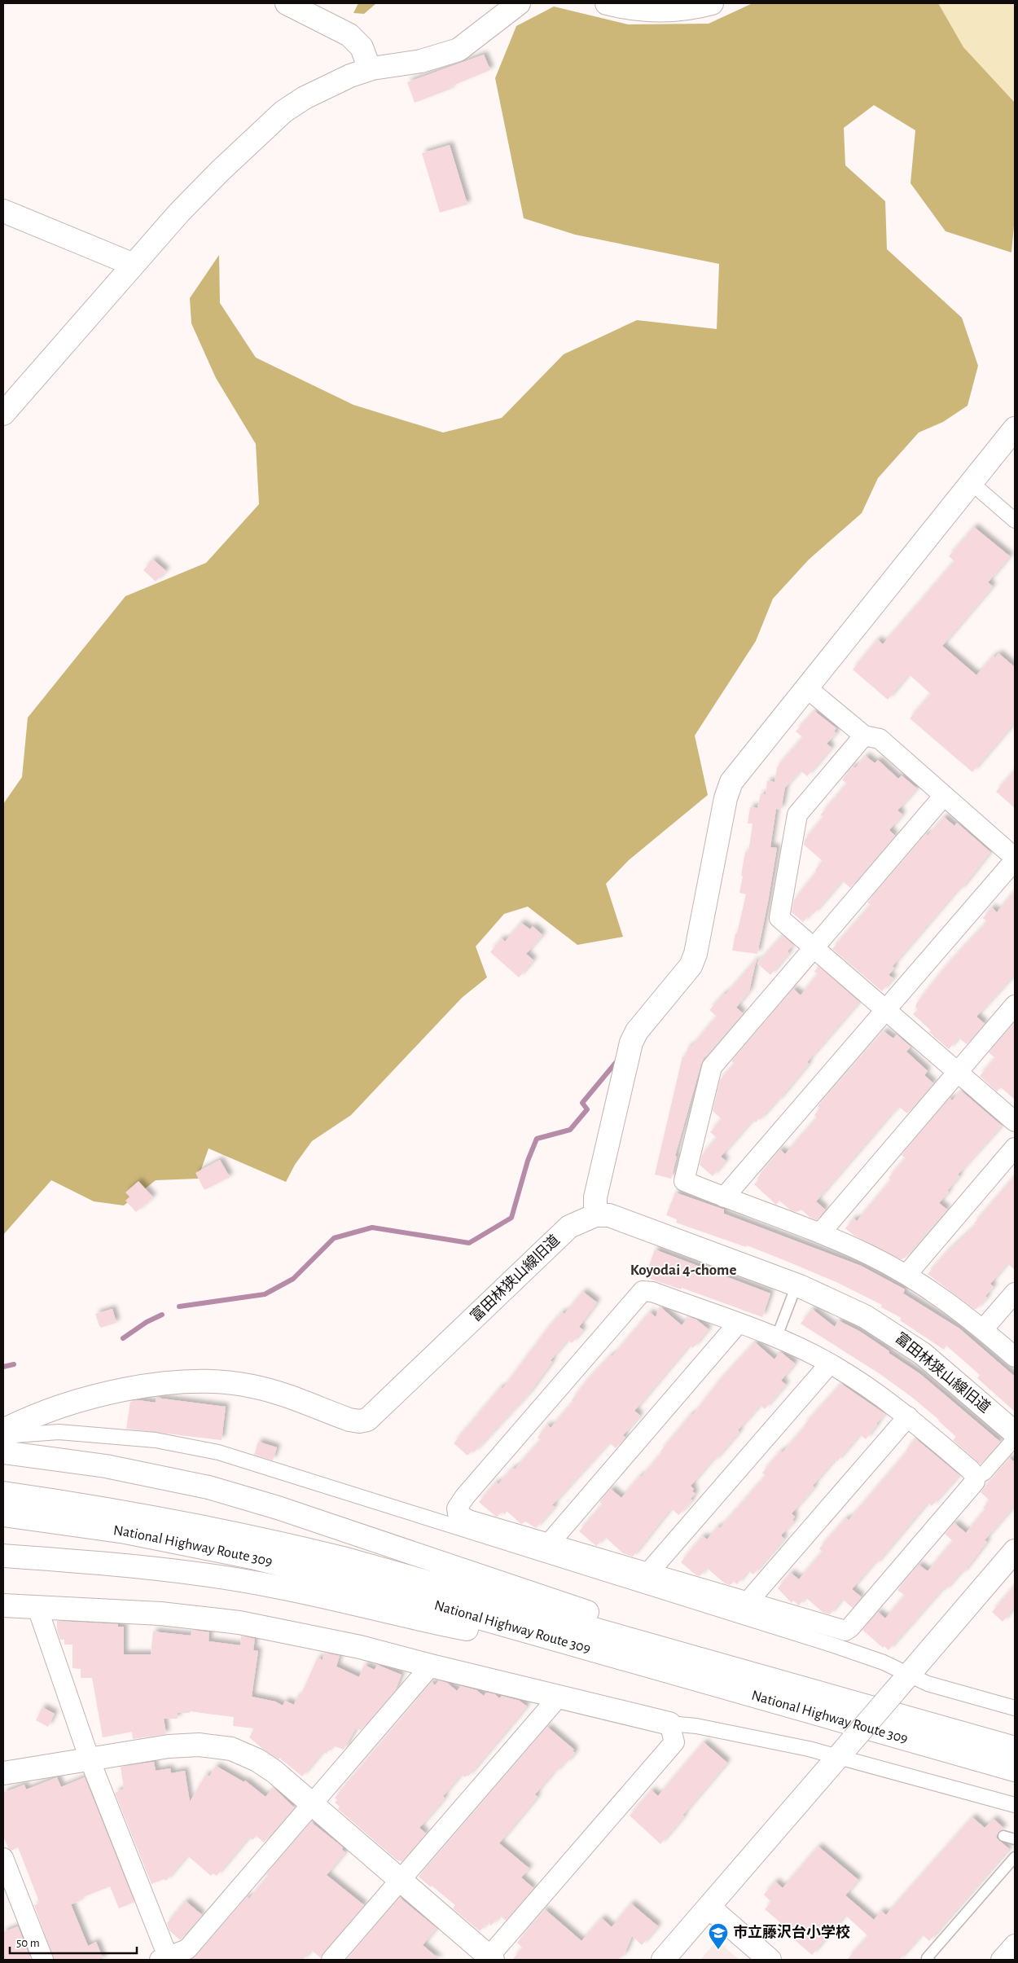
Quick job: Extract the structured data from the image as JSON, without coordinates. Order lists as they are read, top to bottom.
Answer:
{
  "streets": {
    "main road": ["富田林狭山線旧道", "National Highway Route 309"]
  },
  "districts": ["Koyodai 4-chome"],
  "places": {
    "school or university": ["市立藤沢台小学校"]
  },
  "scale_bar": "50 m"
}
